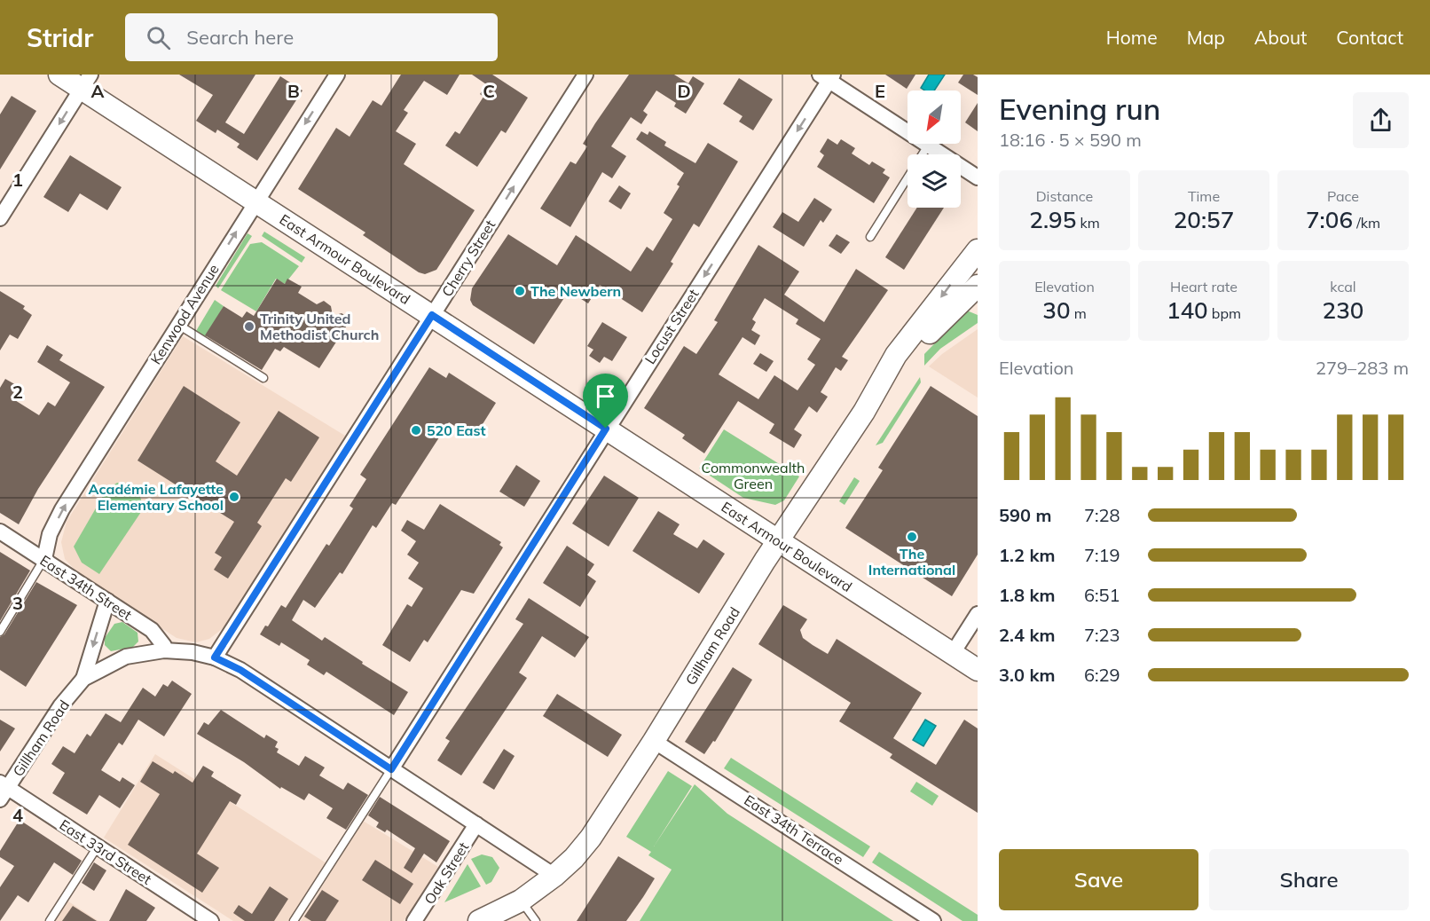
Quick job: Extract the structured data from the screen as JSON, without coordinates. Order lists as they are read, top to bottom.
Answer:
{
  "streets": {
    "main road": ["East Armour Boulevard", "Gillham Road"],
    "street": [
      "Cherry Street",
      "Kenwood Avenue",
      "Locust Street",
      "East 34th Street",
      "East 34th Terrace",
      "East 33rd Street",
      "Oak Street"
    ]
  },
  "crossings": [
    ["Cherry Street", "East Armour Boulevard"],
    ["Cherry Street", "Gillham Road"],
    ["East Armour Boulevard", "Kenwood Avenue"],
    ["East Armour Boulevard", "Locust Street"],
    ["East Armour Boulevard", "Gillham Road"],
    ["Kenwood Avenue", "East 34th Street"],
    ["Locust Street", "Gillham Road"],
    ["East 34th Street", "Gillham Road"],
    ["Gillham Road", "East 34th Terrace"],
    ["Gillham Road", "East 33rd Street"],
    ["Gillham Road", "Oak Street"]
  ],
  "one_way": ["Cherry Street", "Locust Street"],
  "parks": ["Commonwealth Green"],
  "places": [
    "The Newbern",
    "Trinity United Methodist Church",
    "520 East",
    "Académie Lafayette Elementary School",
    "The International"
  ],
  "north": "bottom left",
  "page": {
    "header": "Stridr",
    "search": "Search here",
    "nav": [
      "Home",
      "Map",
      "About",
      "Contact"
    ],
    "heading": ["Evening run", "18:16 · 5 × 590 m"],
    "stats": [
      ["Distance", "2.95 km"],
      ["Time", "20:57"],
      ["Pace", "7:06 /km"],
      ["Elevation", "30 m"],
      ["Heart rate", "140 bpm"],
      ["kcal", "230"]
    ],
    "chart": ["Elevation", "279–283 m"],
    "list": [
      {
        "name": "590 m",
        "note": "7:28"
      },
      {
        "name": "1.2 km",
        "note": "7:19"
      },
      {
        "name": "1.8 km",
        "note": "6:51"
      },
      {
        "name": "2.4 km",
        "note": "7:23"
      },
      {
        "name": "3.0 km",
        "note": "6:29"
      }
    ],
    "buttons": ["Save", "Share"]
  },
  "grid": {
    "columns": [
      "A",
      "B",
      "C",
      "D",
      "E"
    ],
    "rows": [
      "1",
      "2",
      "3",
      "4"
    ]
  }
}
